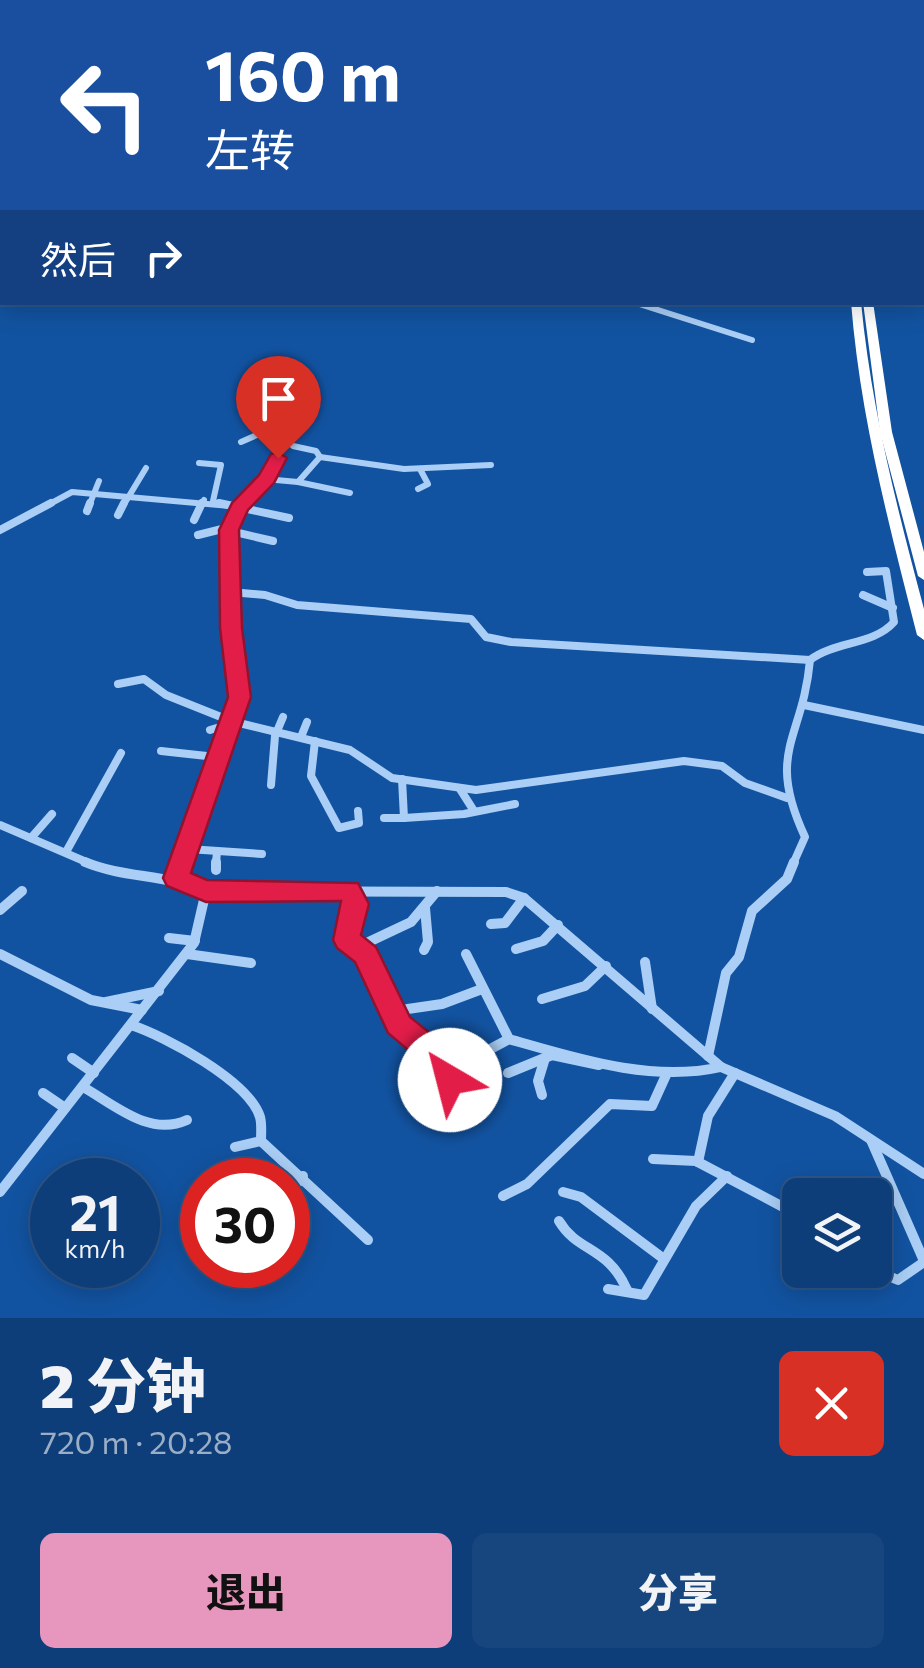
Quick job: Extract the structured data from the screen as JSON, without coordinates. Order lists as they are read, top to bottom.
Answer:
{
  "page": {
    "turn": ["160 m", "左转"],
    "then": "然后",
    "speed": "21 km/h",
    "limit": "30",
    "heading": ["2 分钟", "720 m · 20:28"],
    "buttons": ["退出", "分享"]
  }
}
